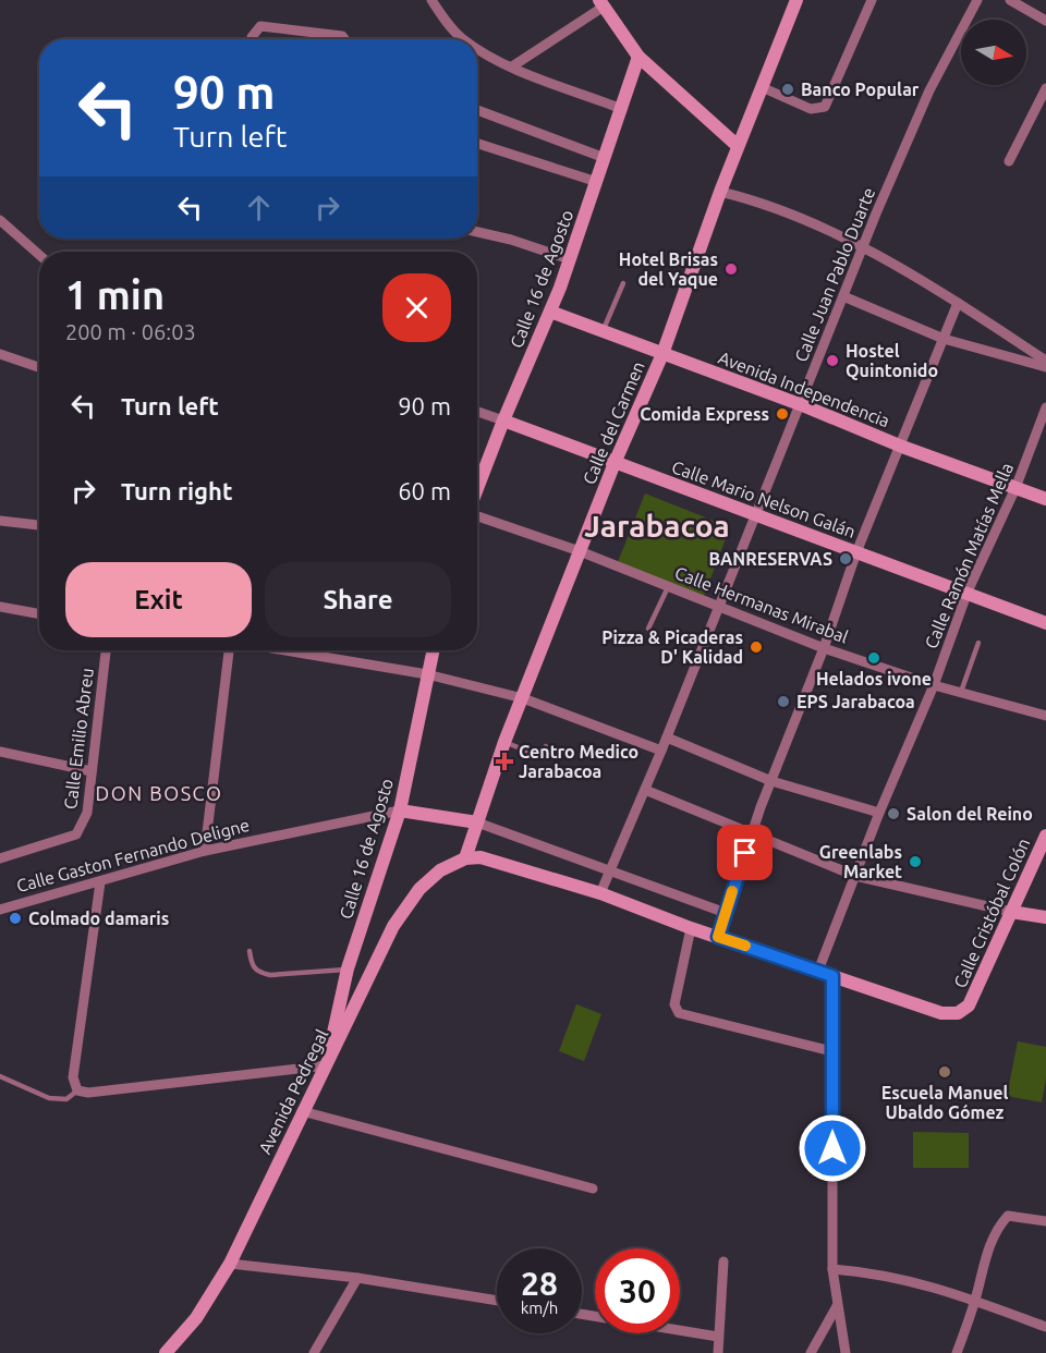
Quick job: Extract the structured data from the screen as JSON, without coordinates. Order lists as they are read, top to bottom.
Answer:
{
  "streets": {
    "street": [
      "Calle Juan Pablo Duarte",
      "Calle 16 de Agosto",
      "Avenida Independencia",
      "Calle del Carmen",
      "Calle Mario Nelson Galán",
      "Calle Ramón Matías Mella",
      "Calle Hermanas Mirabal",
      "Calle Emilio Abreu",
      "Calle Gaston Fernando Deligne",
      "Calle Cristóbal Colón",
      "Avenida Pedregal"
    ]
  },
  "crossings": [
    ["Calle Juan Pablo Duarte", "Avenida Independencia"],
    ["Calle Juan Pablo Duarte", "Calle Mario Nelson Galán"],
    ["Calle Juan Pablo Duarte", "Calle Hermanas Mirabal"],
    ["Calle Juan Pablo Duarte", "Calle Gaston Fernando Deligne"],
    ["Calle 16 de Agosto", "Avenida Independencia"],
    ["Calle 16 de Agosto", "Calle Mario Nelson Galán"],
    ["Calle 16 de Agosto", "Calle Gaston Fernando Deligne"],
    ["Calle 16 de Agosto", "Avenida Pedregal"],
    ["Avenida Independencia", "Calle del Carmen"],
    ["Avenida Independencia", "Calle Ramón Matías Mella"],
    ["Calle del Carmen", "Calle Mario Nelson Galán"],
    ["Calle del Carmen", "Calle Hermanas Mirabal"],
    ["Calle del Carmen", "Calle Gaston Fernando Deligne"],
    ["Calle del Carmen", "Avenida Pedregal"],
    ["Calle Mario Nelson Galán", "Calle Ramón Matías Mella"],
    ["Calle Ramón Matías Mella", "Calle Hermanas Mirabal"]
  ],
  "districts": ["Jarabacoa", "DON BOSCO"],
  "places": {
    "other": [
      "Banco Popular",
      "Hotel Brisas del Yaque",
      "Hostel Quintonido",
      "Comida Express",
      "BANRESERVAS",
      "Pizza & Picaderas D' Kalidad",
      "Helados ivone",
      "EPS Jarabacoa",
      "Salon del Reino",
      "Greenlabs Market",
      "Colmado damaris",
      "Escuela Manuel Ubaldo Gómez"
    ],
    "health": ["Centro Medico Jarabacoa"]
  },
  "north": "right",
  "page": {
    "turn": ["90 m", "Turn left"],
    "heading": ["1 min", "200 m · 06:03"],
    "list": [
      {
        "name": "Turn left",
        "value": "90 m"
      },
      {
        "name": "Turn right",
        "value": "60 m"
      }
    ],
    "buttons": ["Exit", "Share"],
    "speed": "28 km/h",
    "limit": "30"
  }
}
